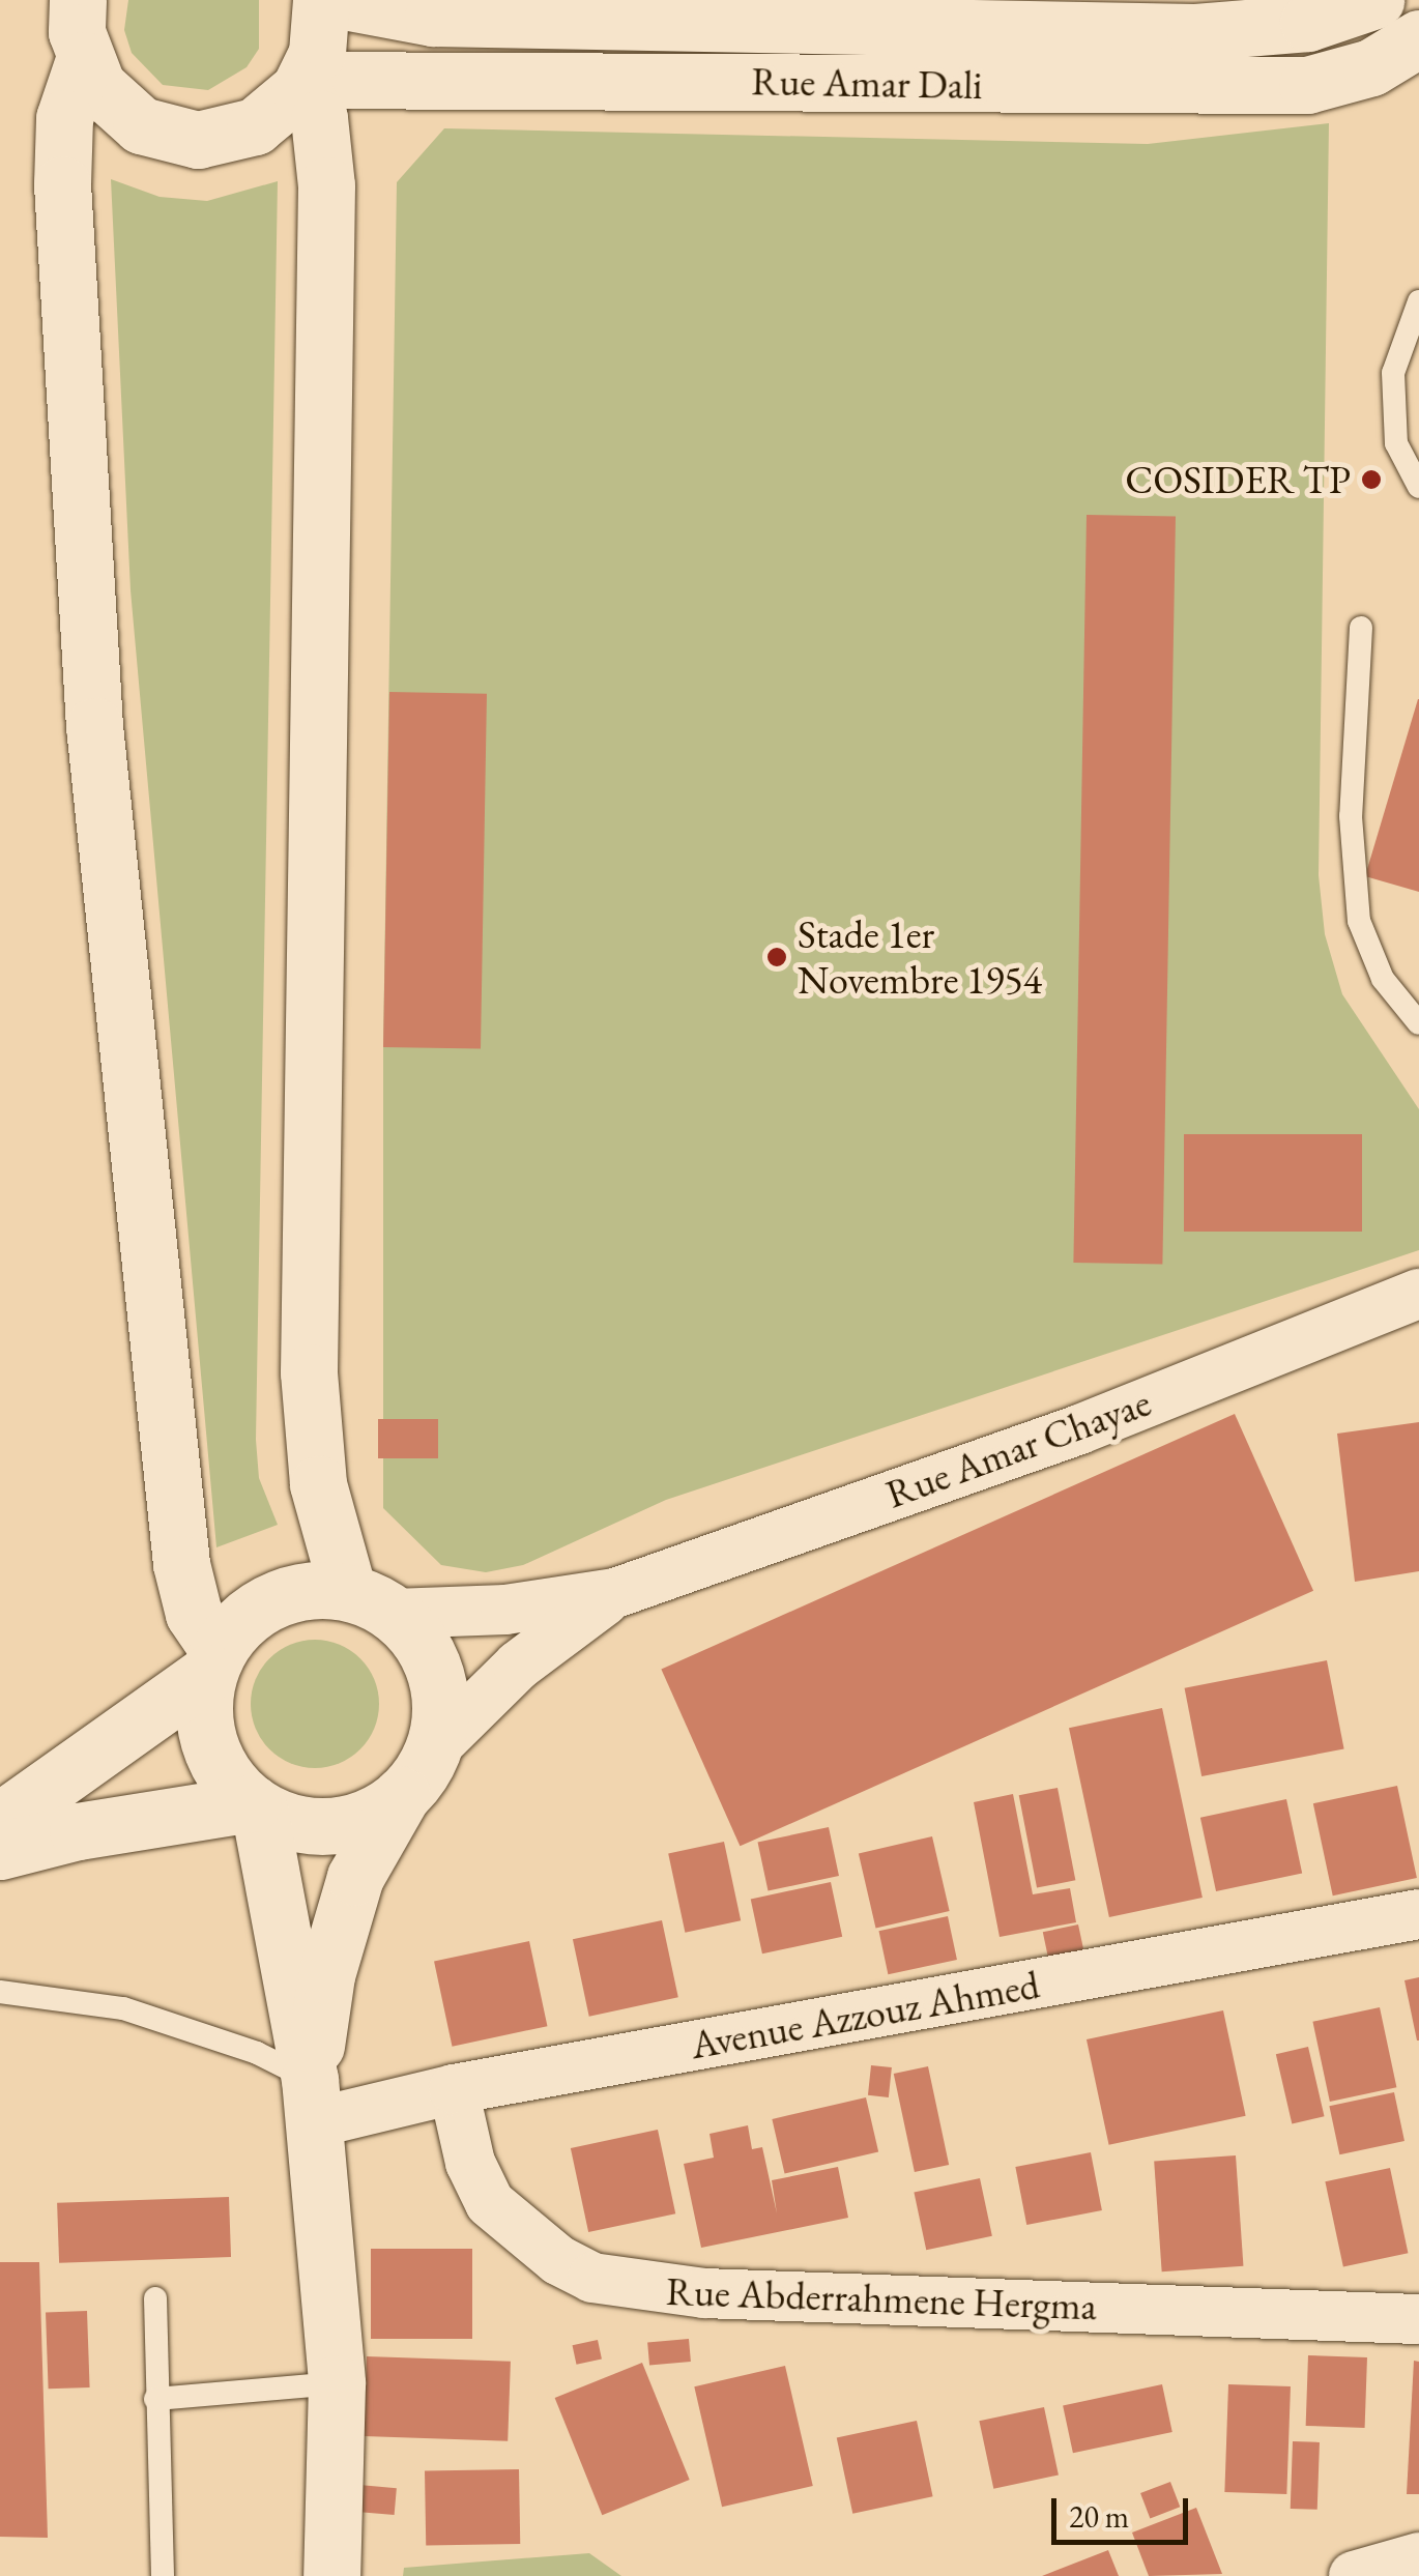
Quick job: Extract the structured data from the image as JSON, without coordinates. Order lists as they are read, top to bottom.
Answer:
{
  "streets": {
    "main road": ["Rue Amar Dali"],
    "street": ["Rue Amar Chayae", "Avenue Azzouz Ahmed", "Rue Abderrahmene Hergma"]
  },
  "crossings": [
    ["Avenue Azzouz Ahmed", "Rue Abderrahmene Hergma"]
  ],
  "places": ["COSIDER TP", "Stade 1er Novembre 1954"],
  "scale_bar": "20 m"
}
